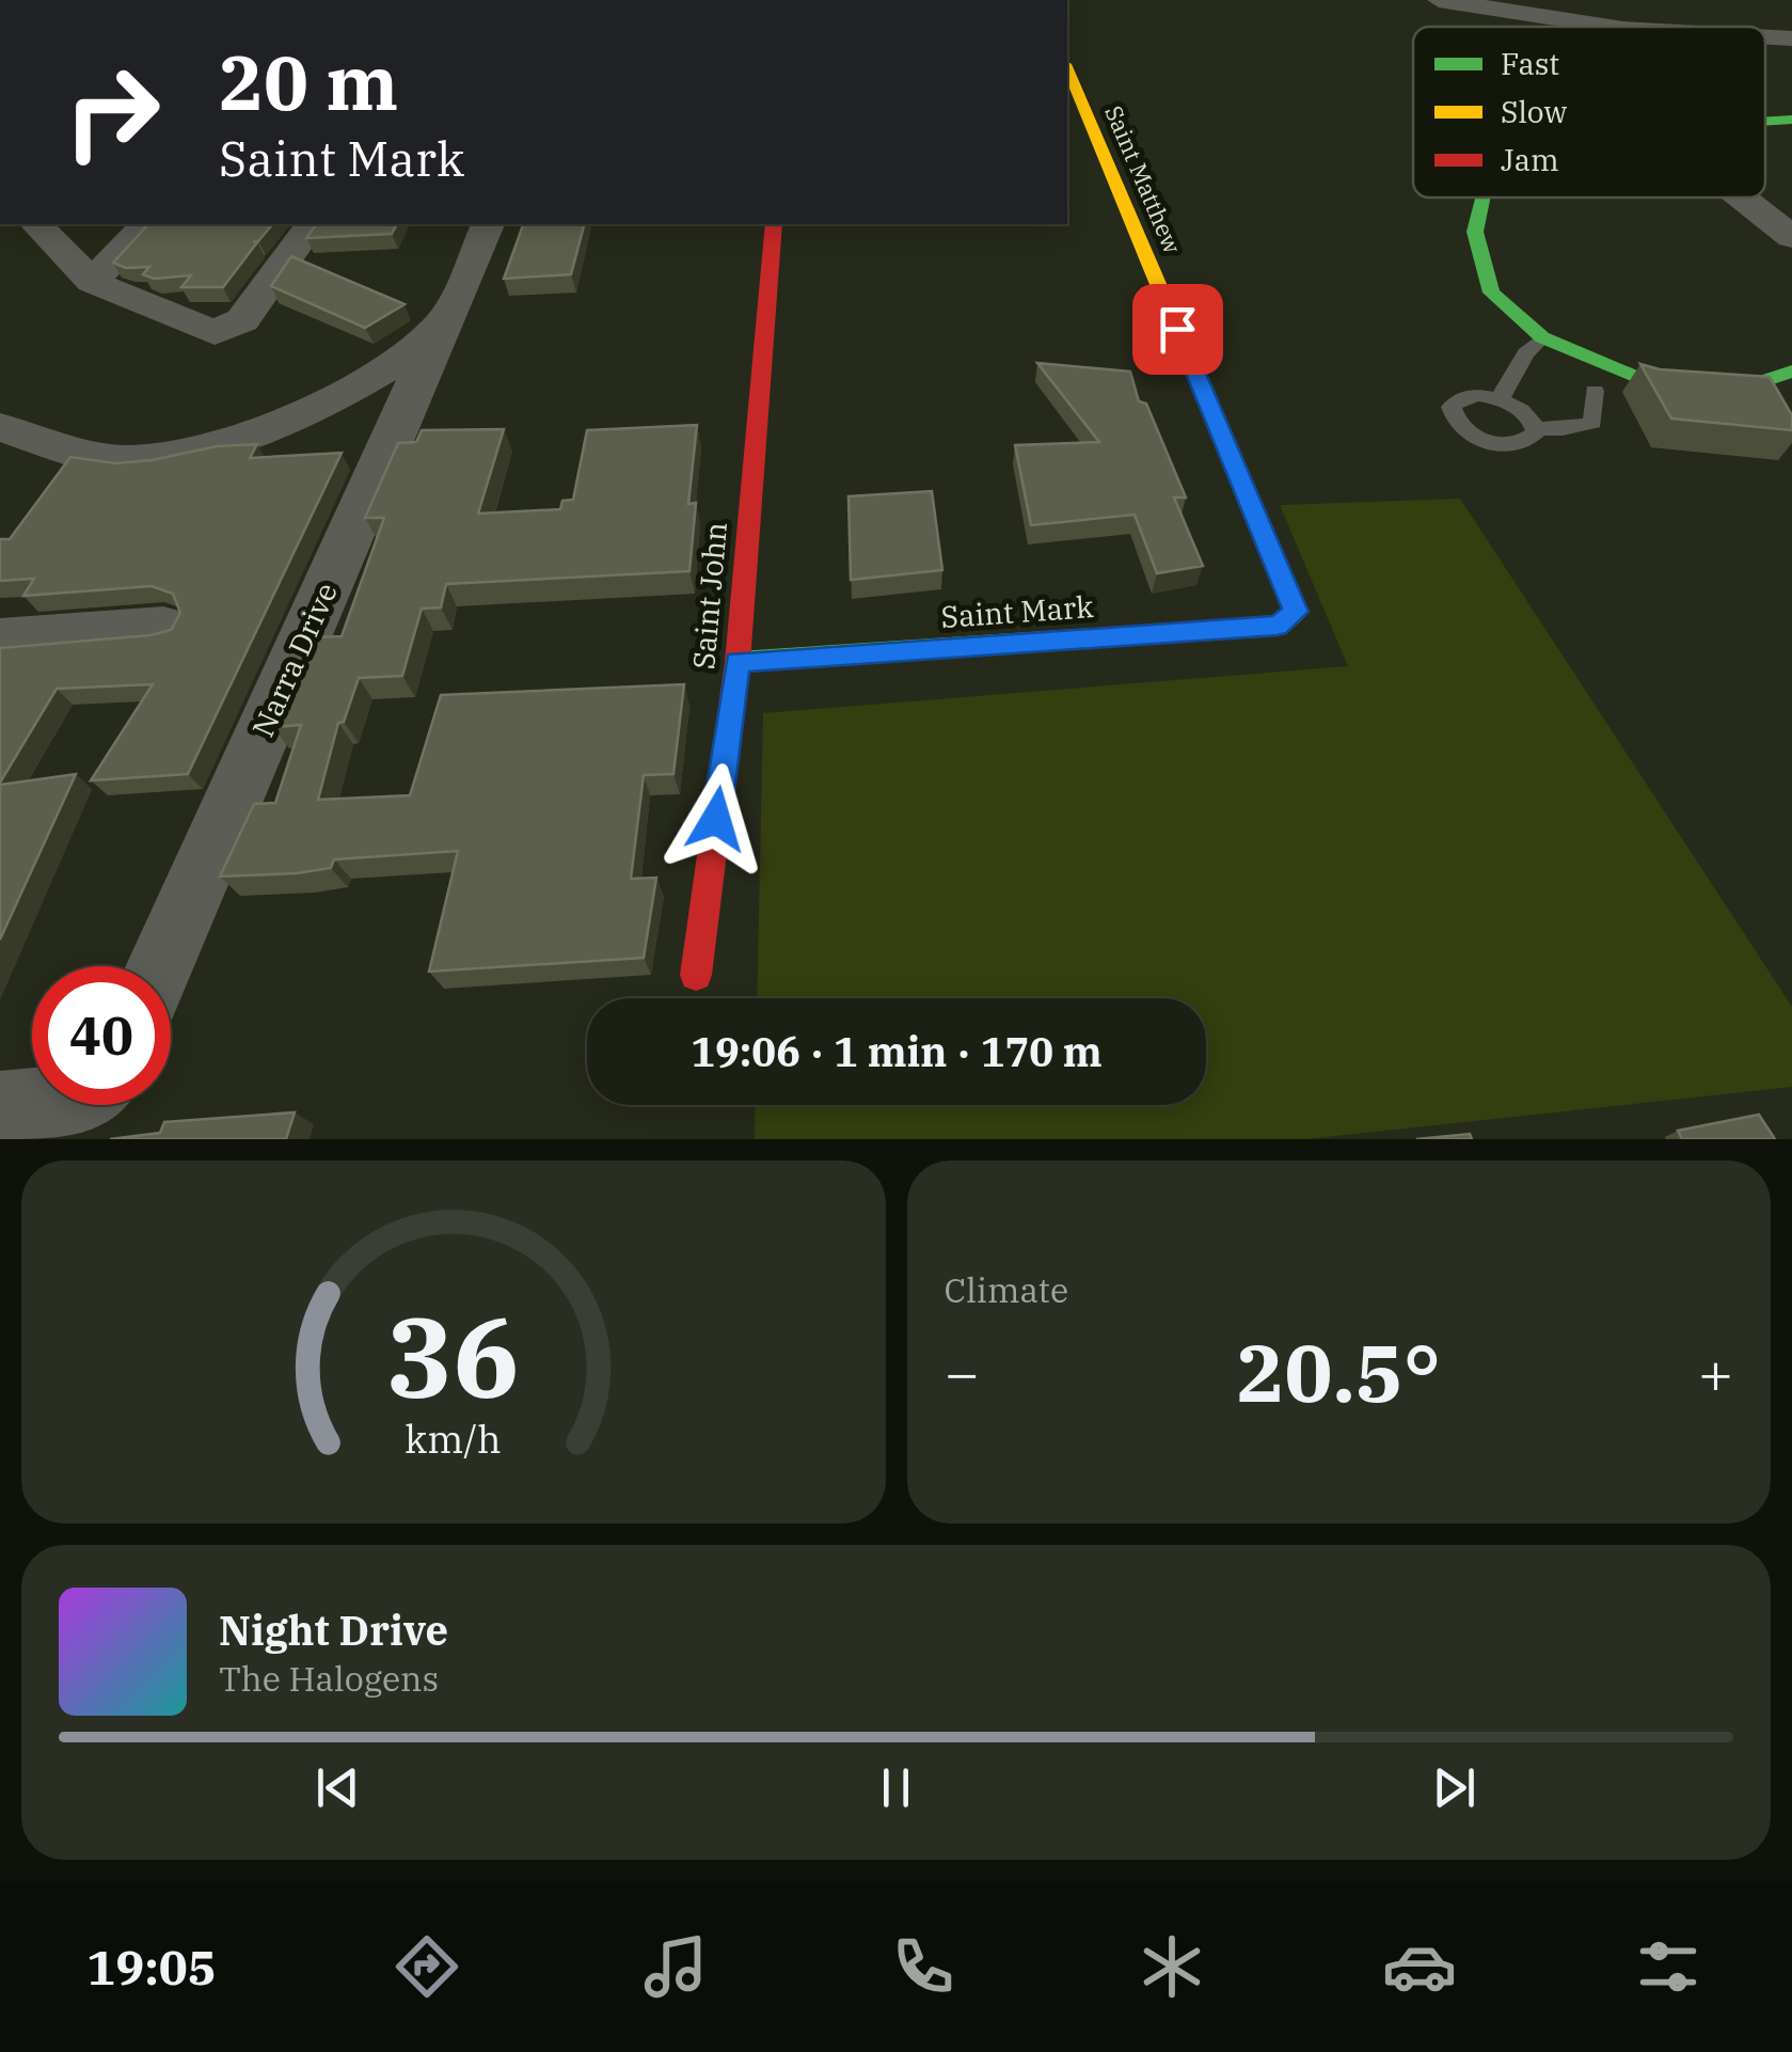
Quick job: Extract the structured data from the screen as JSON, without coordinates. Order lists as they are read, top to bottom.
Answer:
{
  "streets": {
    "street": [
      "Saint Matthew",
      "Saint John",
      "Saint Mark",
      "Narra Drive"
    ]
  },
  "crossings": [
    ["Saint Matthew", "Saint Mark"],
    ["Saint John", "Saint Mark"]
  ],
  "legend": ["Fast", "Slow", "Jam"],
  "page": {
    "turn": ["20 m", "Saint Mark"],
    "limit": "40",
    "trip": "19:06 · 1 min · 170 m",
    "tile": "Climate",
    "heat": ["−", "20.5°", "+"],
    "song": ["Night Drive", "The Halogens"],
    "tabs": "19:05",
    "gauge": ["36", "km/h"]
  }
}
